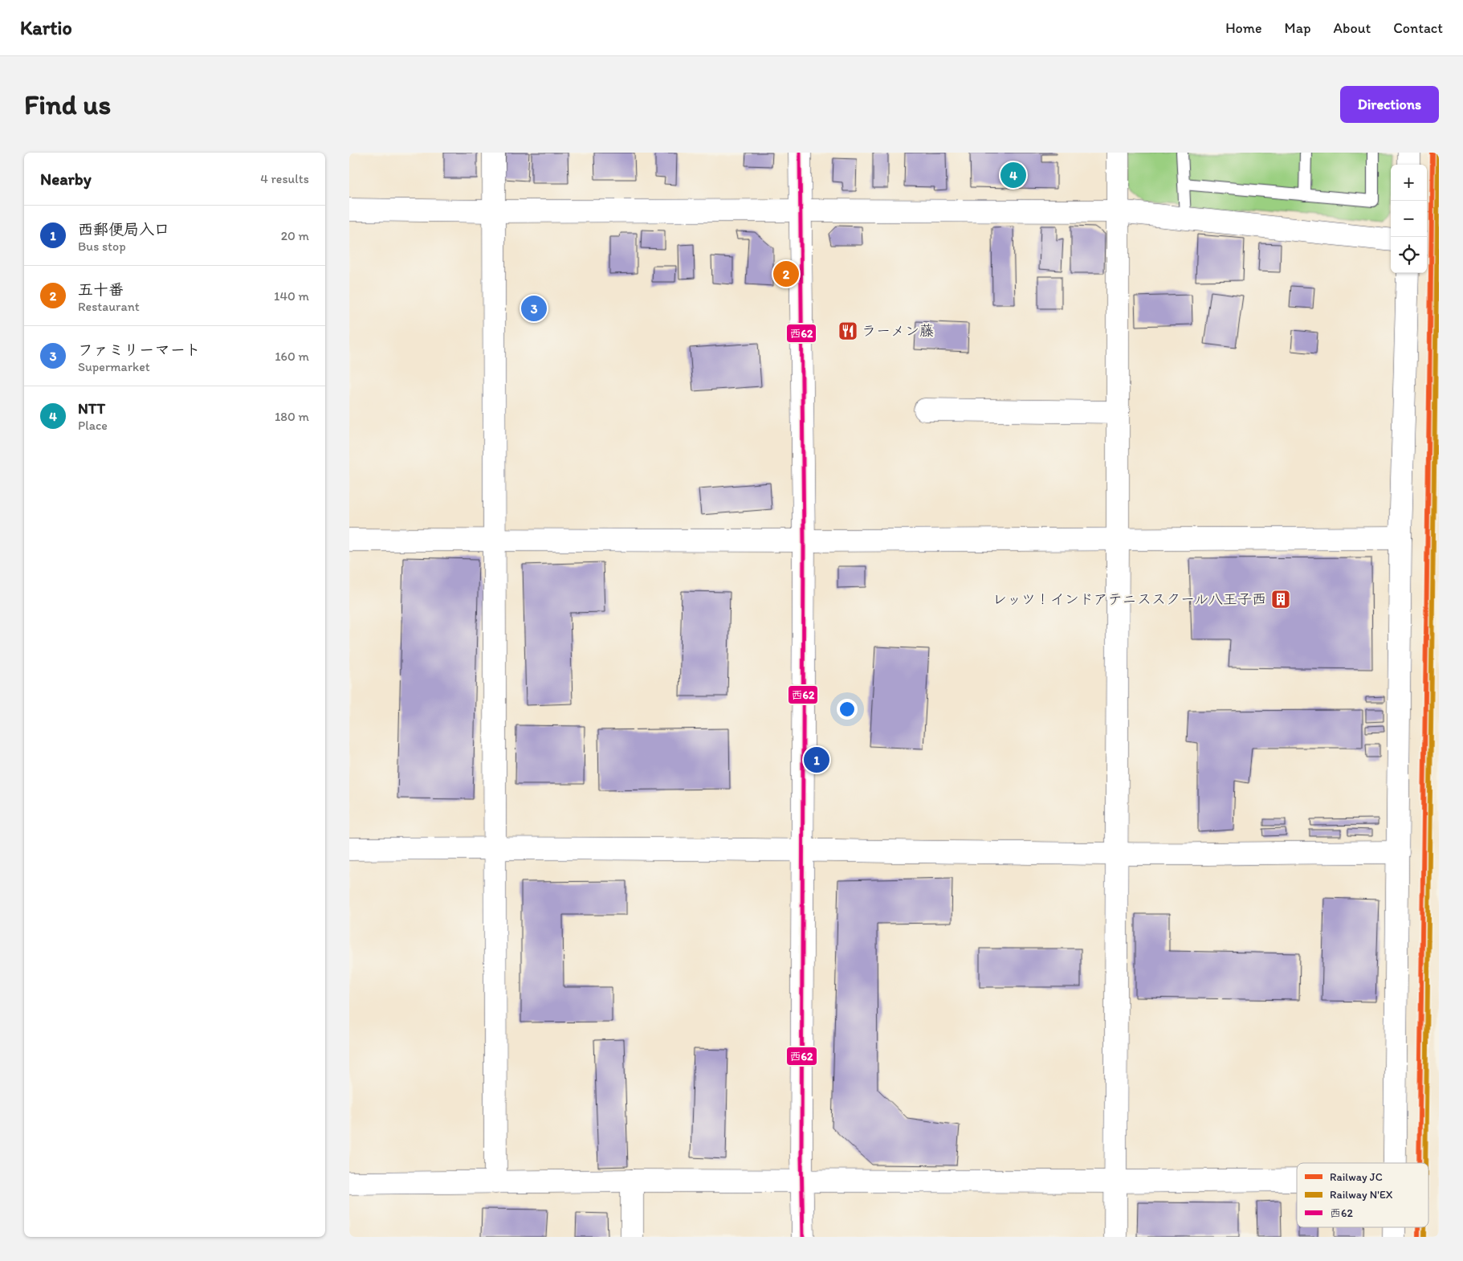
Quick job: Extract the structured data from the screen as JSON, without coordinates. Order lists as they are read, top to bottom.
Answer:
{
  "places": {
    "restaurant": ["ラーメン藤"],
    "building": ["レッツ！インドアテニススクール八王子西"]
  },
  "lines": ["rail line JC", "rail line N'EX", "transit line 西62"],
  "legend": ["Railway JC", "Railway N'EX", "西62"],
  "page": {
    "header": "Kartio",
    "nav": [
      "Home",
      "Map",
      "About",
      "Contact"
    ],
    "buttons": "Directions",
    "title": "Find us",
    "heading": ["Nearby", "4 results"],
    "pins": [
      "4",
      "2",
      "3",
      "1"
    ],
    "map_buttons": ["+", "−"],
    "list": [
      {
        "mark": "1",
        "name": "西郵便局入口",
        "note": "Bus stop",
        "value": "20 m"
      },
      {
        "mark": "2",
        "name": "五十番",
        "note": "Restaurant",
        "value": "140 m"
      },
      {
        "mark": "3",
        "name": "ファミリーマート",
        "note": "Supermarket",
        "value": "160 m"
      },
      {
        "mark": "4",
        "name": "NTT",
        "note": "Place",
        "value": "180 m"
      }
    ]
  }
}
